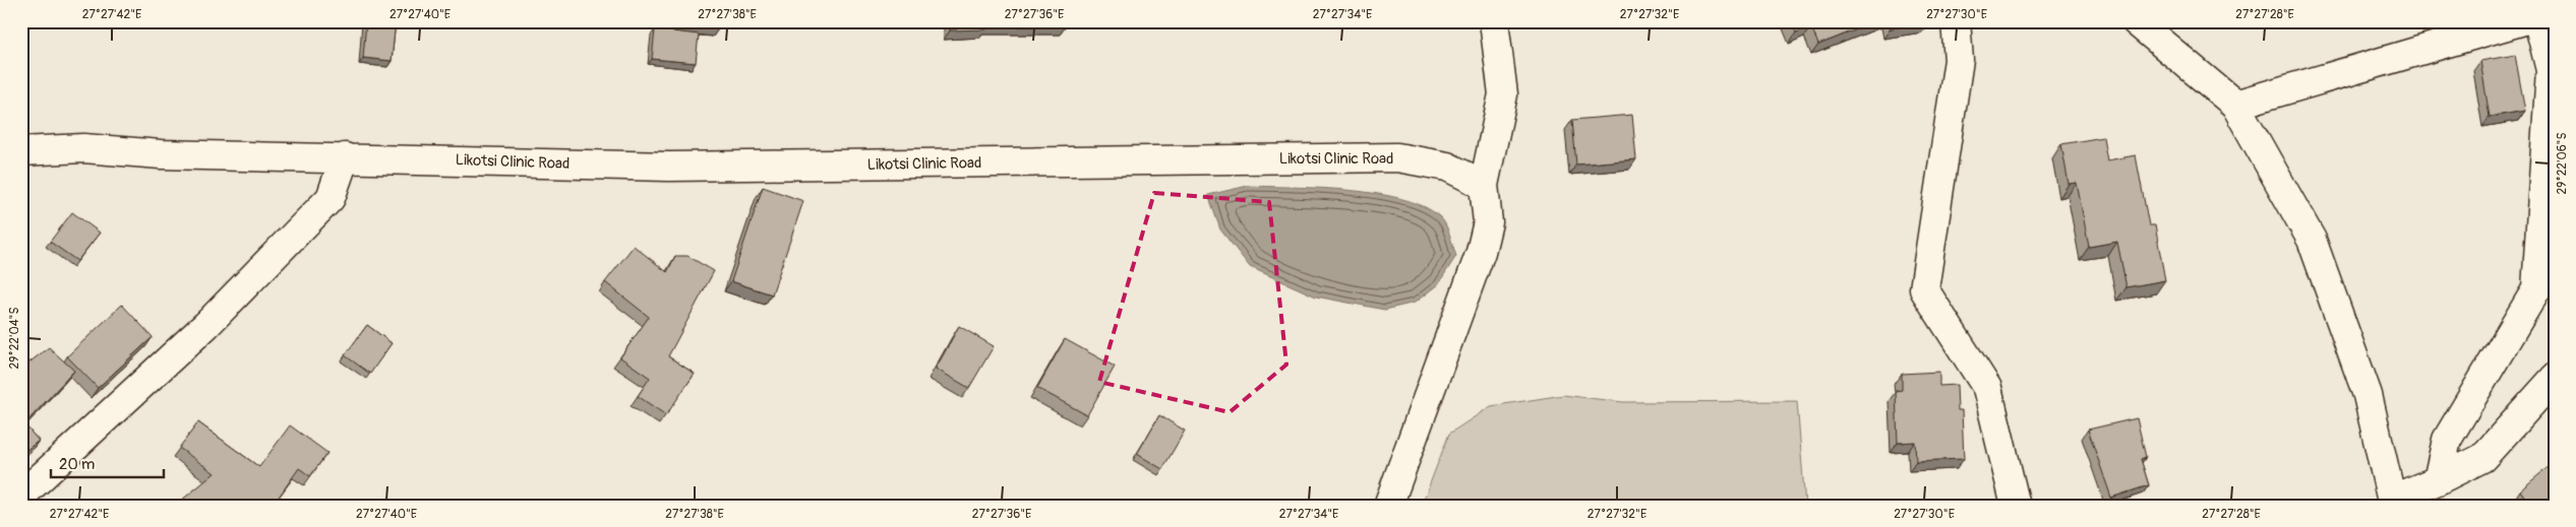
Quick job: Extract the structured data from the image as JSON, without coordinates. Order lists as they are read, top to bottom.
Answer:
{
  "streets": {
    "street": ["Likotsi Clinic Road"]
  },
  "scale_bar": "20 m",
  "coordinates": [
    "27°27'42\"E",
    "27°27'40\"E",
    "27°27'38\"E",
    "27°27'36\"E",
    "27°27'34\"E",
    "27°27'32\"E",
    "27°27'30\"E",
    "27°27'28\"E",
    "29°22'06\"S",
    "29°22'04\"S"
  ]
}
